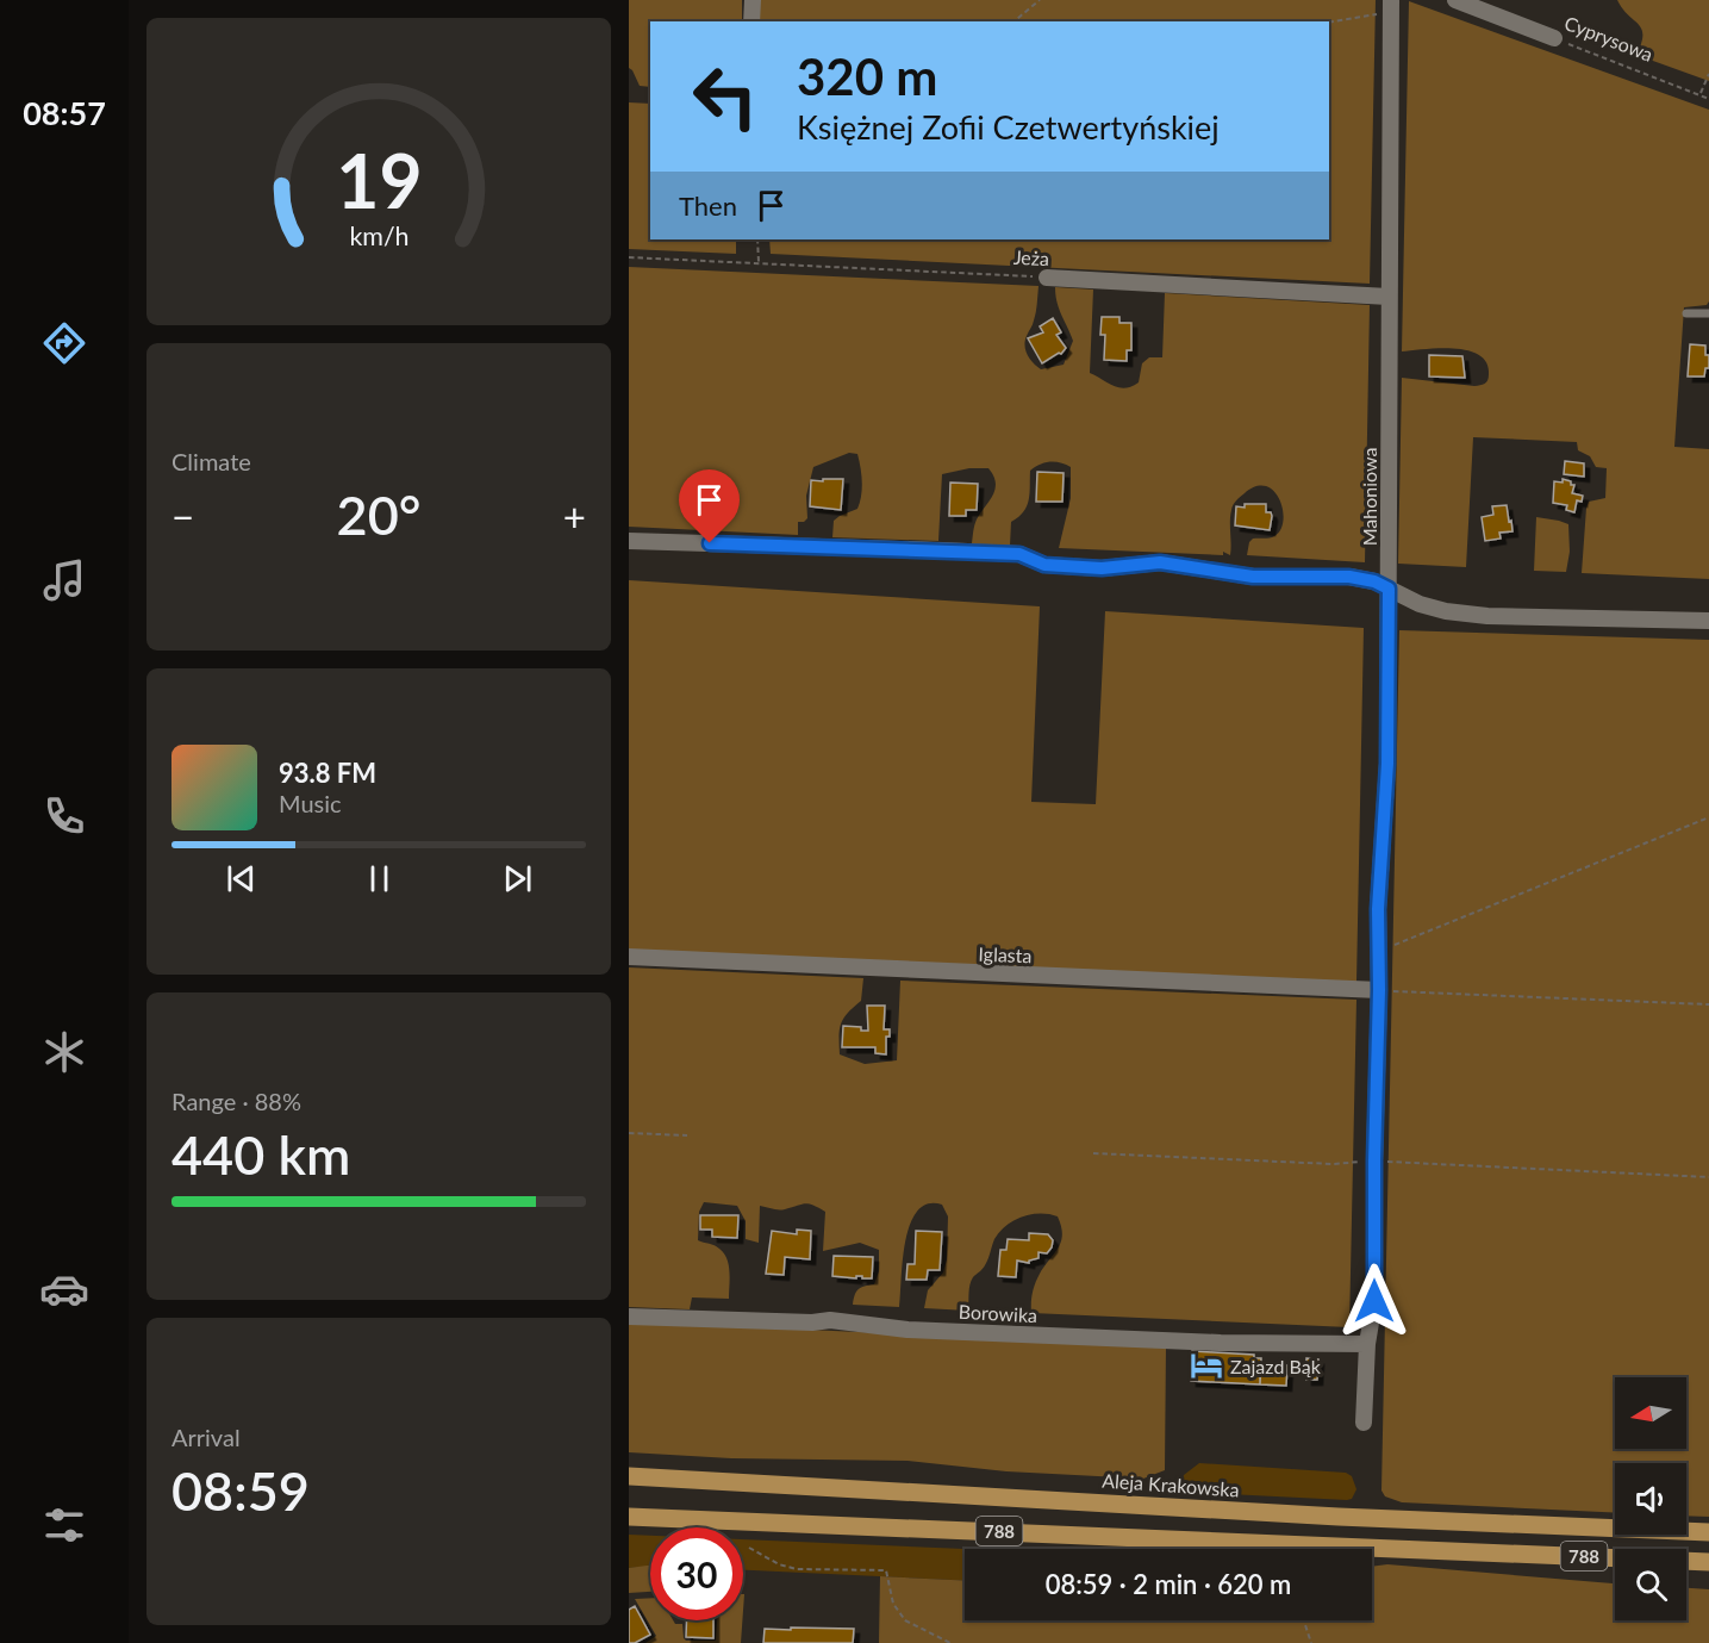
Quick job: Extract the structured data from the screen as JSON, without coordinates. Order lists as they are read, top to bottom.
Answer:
{
  "streets": {
    "main road": ["Aleja Krakowska", "788"],
    "street": [
      "Cyprysowa",
      "Jeża",
      "Mahoniowa",
      "Iglasta",
      "Borowika"
    ]
  },
  "crossings": [
    ["Jeża", "Mahoniowa"],
    ["Mahoniowa", "Iglasta"],
    ["Mahoniowa", "Borowika"]
  ],
  "places": {
    "hotel": ["Zajazd Bąk"]
  },
  "north": "left",
  "page": {
    "tabs": "08:57",
    "turn": ["320 m", "Księżnej Zofii Czetwertyńskiej"],
    "then": "Then",
    "tile": [
      "Climate",
      ["Range · 88%", "440 km"],
      ["Arrival", "08:59"]
    ],
    "heat": ["−", "20°", "+"],
    "song": ["93.8 FM", "Music"],
    "limit": "30",
    "trip": "08:59 · 2 min · 620 m",
    "gauge": ["19", "km/h"]
  }
}
